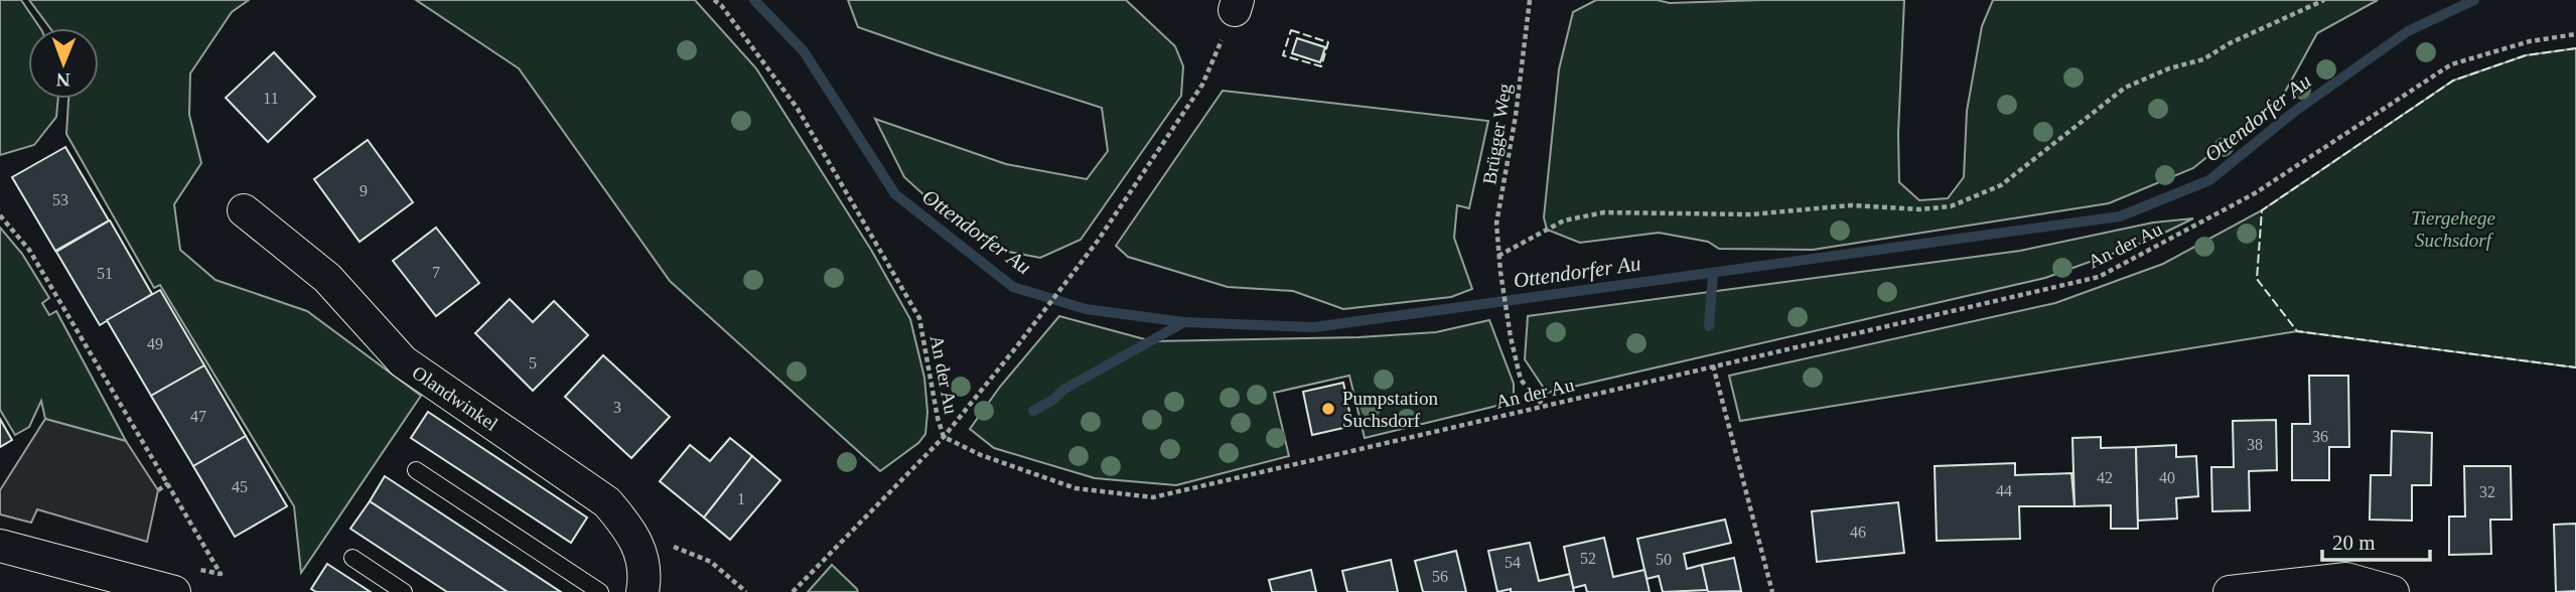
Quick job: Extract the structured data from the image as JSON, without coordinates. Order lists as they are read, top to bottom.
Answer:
{
  "streets": {
    "street": ["Olandwinkel"],
    "path": ["Brügger Weg", "An der Au"]
  },
  "crossings": [
    ["Brügger Weg", "An der Au"]
  ],
  "water": ["Ottendorfer Au"],
  "parks": ["Tiergehege Suchsdorf"],
  "places": ["Pumpstation Suchsdorf"],
  "house_numbers": [
    "11",
    "9",
    "53",
    "7",
    "51",
    "49",
    "5",
    "3",
    "47",
    "36",
    "38",
    "42",
    "40",
    "45",
    "44",
    "32",
    "1",
    "46",
    "52",
    "50",
    "54",
    "56"
  ],
  "scale_bar": "20 m",
  "north": "bottom"
}
